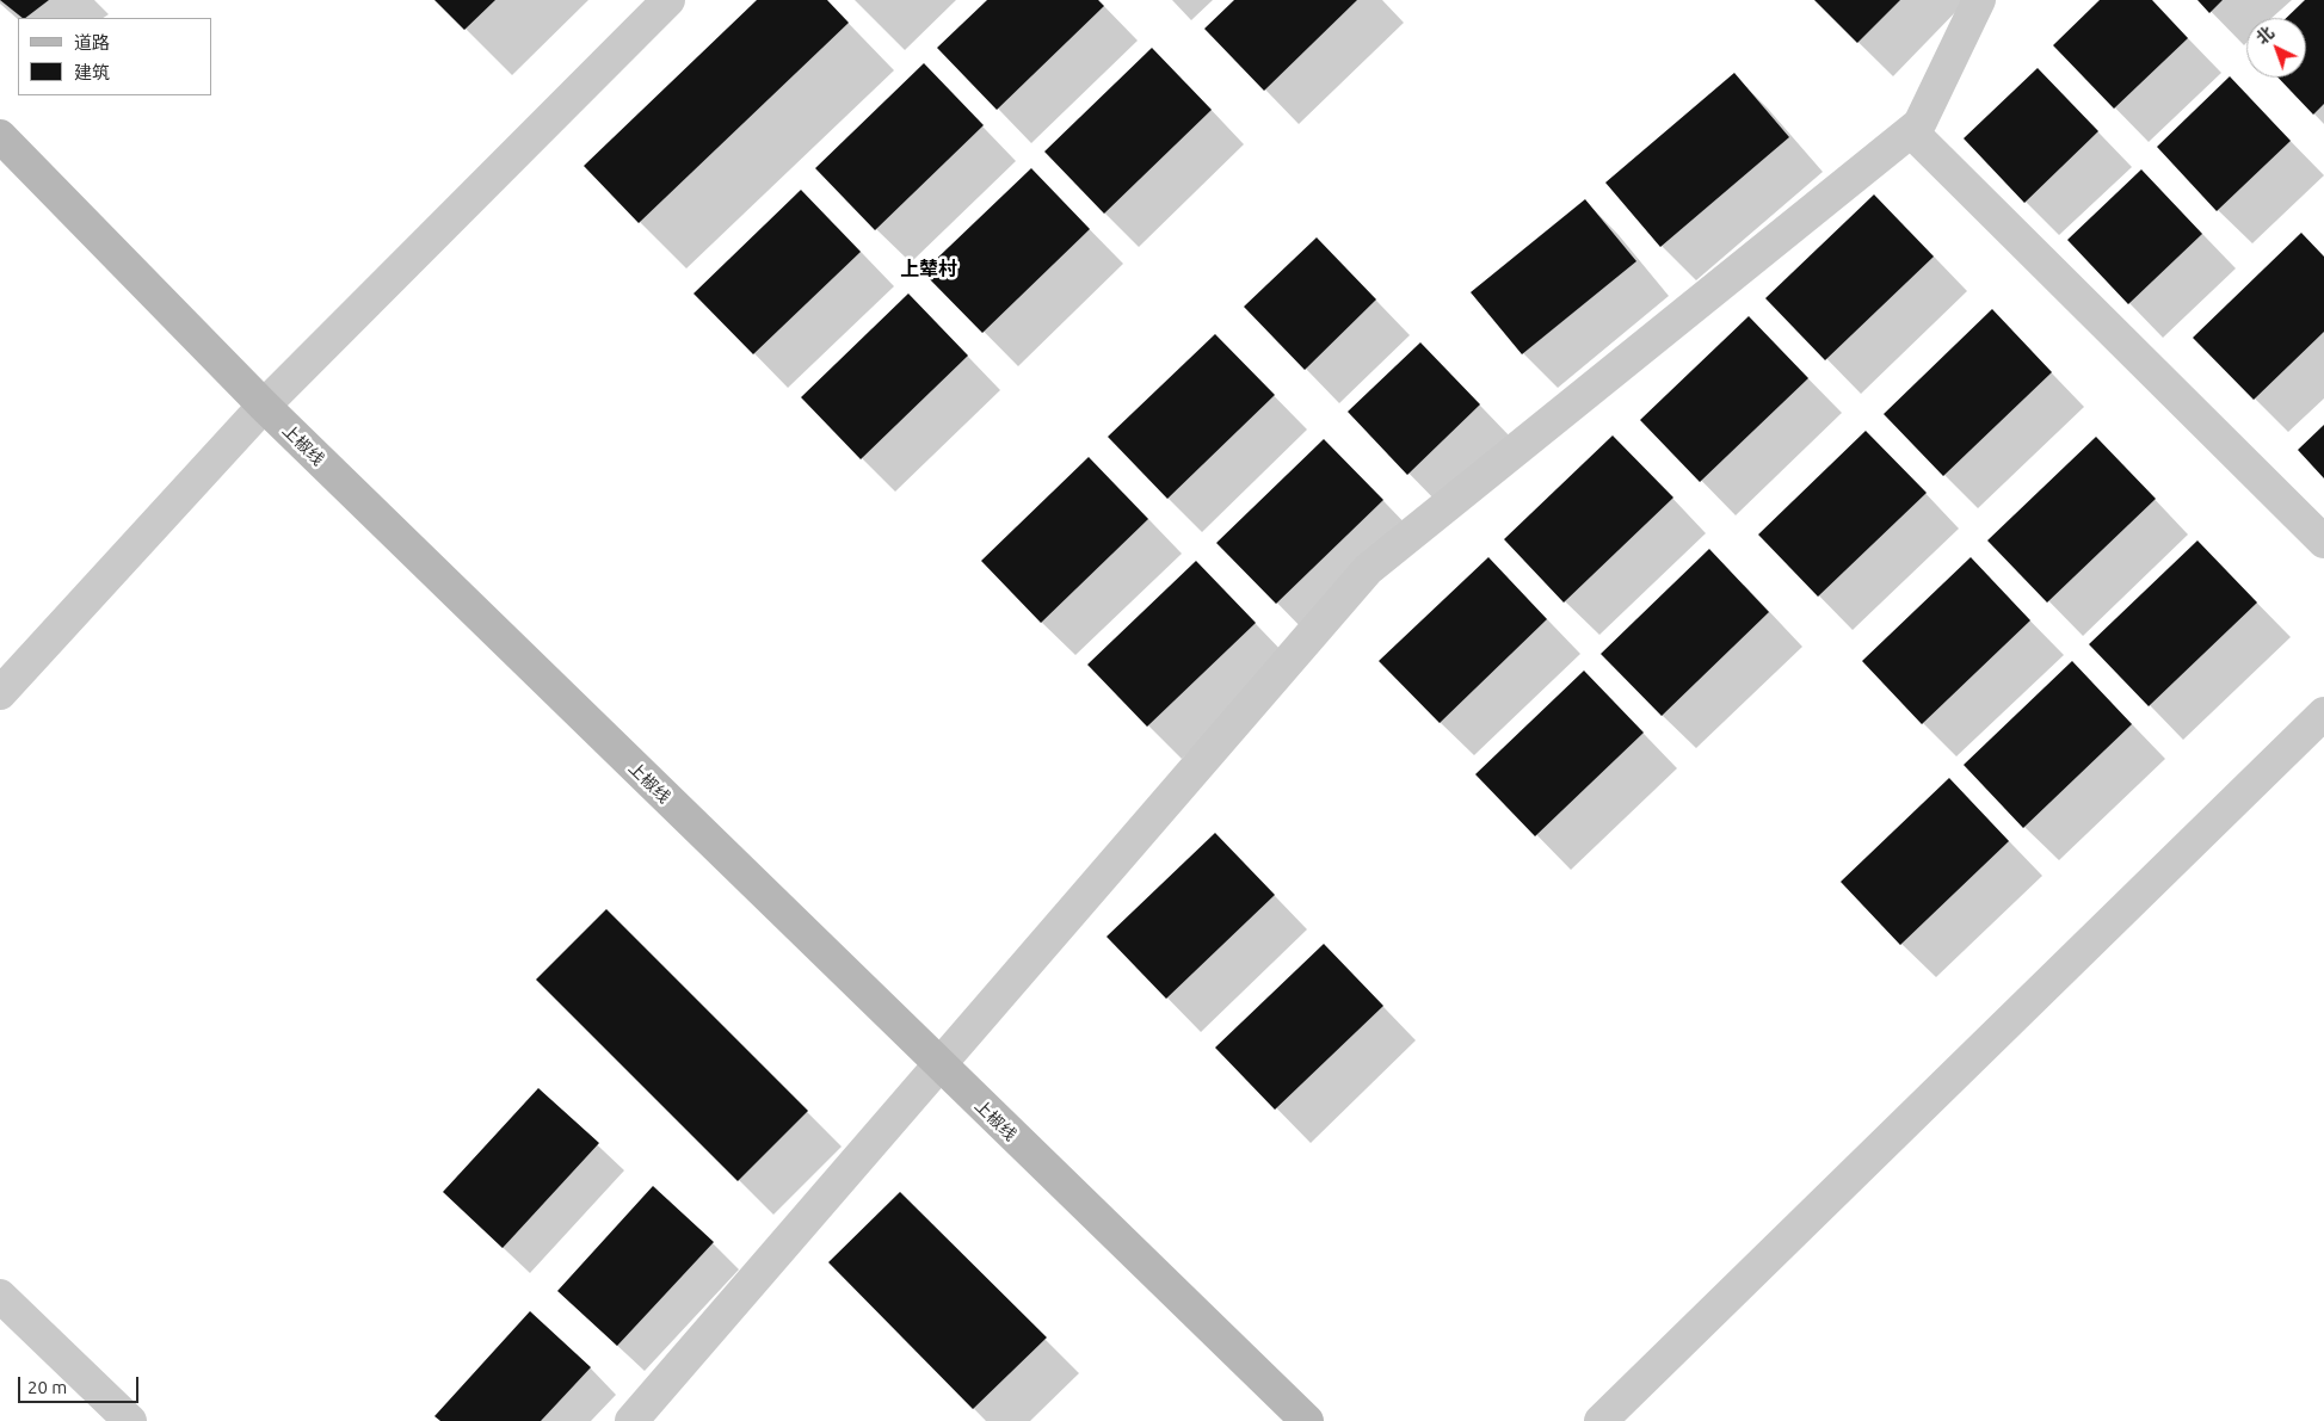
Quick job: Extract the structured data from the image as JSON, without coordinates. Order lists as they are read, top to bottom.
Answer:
{
  "streets": {
    "main road": ["上椒线"]
  },
  "districts": ["上辇村"],
  "legend": ["道路", "建筑"],
  "scale_bar": "20 m",
  "north": "top left"
}
